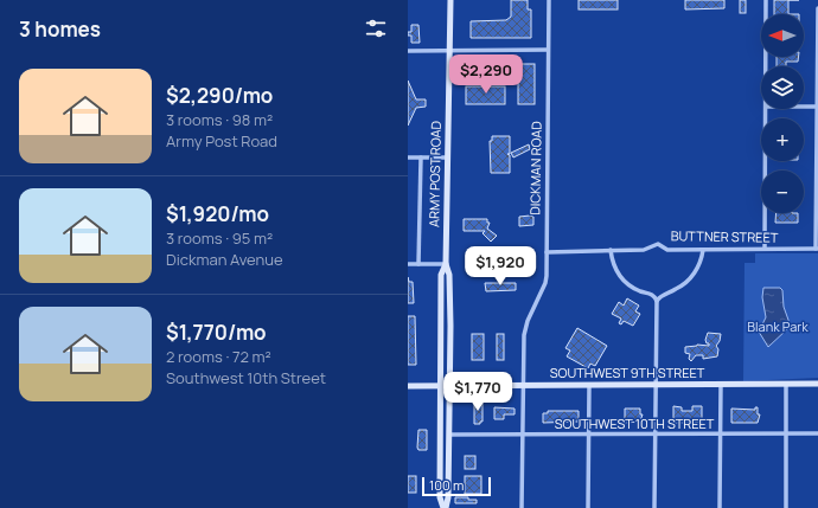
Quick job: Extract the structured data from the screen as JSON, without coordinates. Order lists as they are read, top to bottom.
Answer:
{
  "streets": {
    "main road": ["ARMY POST ROAD", "SOUTHWEST 9TH STREET"],
    "street": ["DICKMAN ROAD", "BUTTNER STREET", "SOUTHWEST 10TH STREET"]
  },
  "crossings": [
    ["DICKMAN ROAD", "BUTTNER STREET"],
    ["DICKMAN ROAD", "SOUTHWEST 9TH STREET"],
    ["DICKMAN ROAD", "SOUTHWEST 10TH STREET"],
    ["ARMY POST ROAD", "SOUTHWEST 9TH STREET"],
    ["ARMY POST ROAD", "SOUTHWEST 10TH STREET"]
  ],
  "parks": ["Blank Park"],
  "scale_bar": "100 m",
  "north": "left",
  "page": {
    "heading": "3 homes",
    "map_buttons": ["+", "−"],
    "price": ["$2,290", "$1,920", "$1,770"],
    "list": [
      {
        "name": "$2,290/mo",
        "note": "3 rooms · 98 m² · Army Post Road"
      },
      {
        "name": "$1,920/mo",
        "note": "3 rooms · 95 m² · Dickman Avenue"
      },
      {
        "name": "$1,770/mo",
        "note": "2 rooms · 72 m² · Southwest 10th Street"
      }
    ],
    "scale": "100 m"
  }
}
